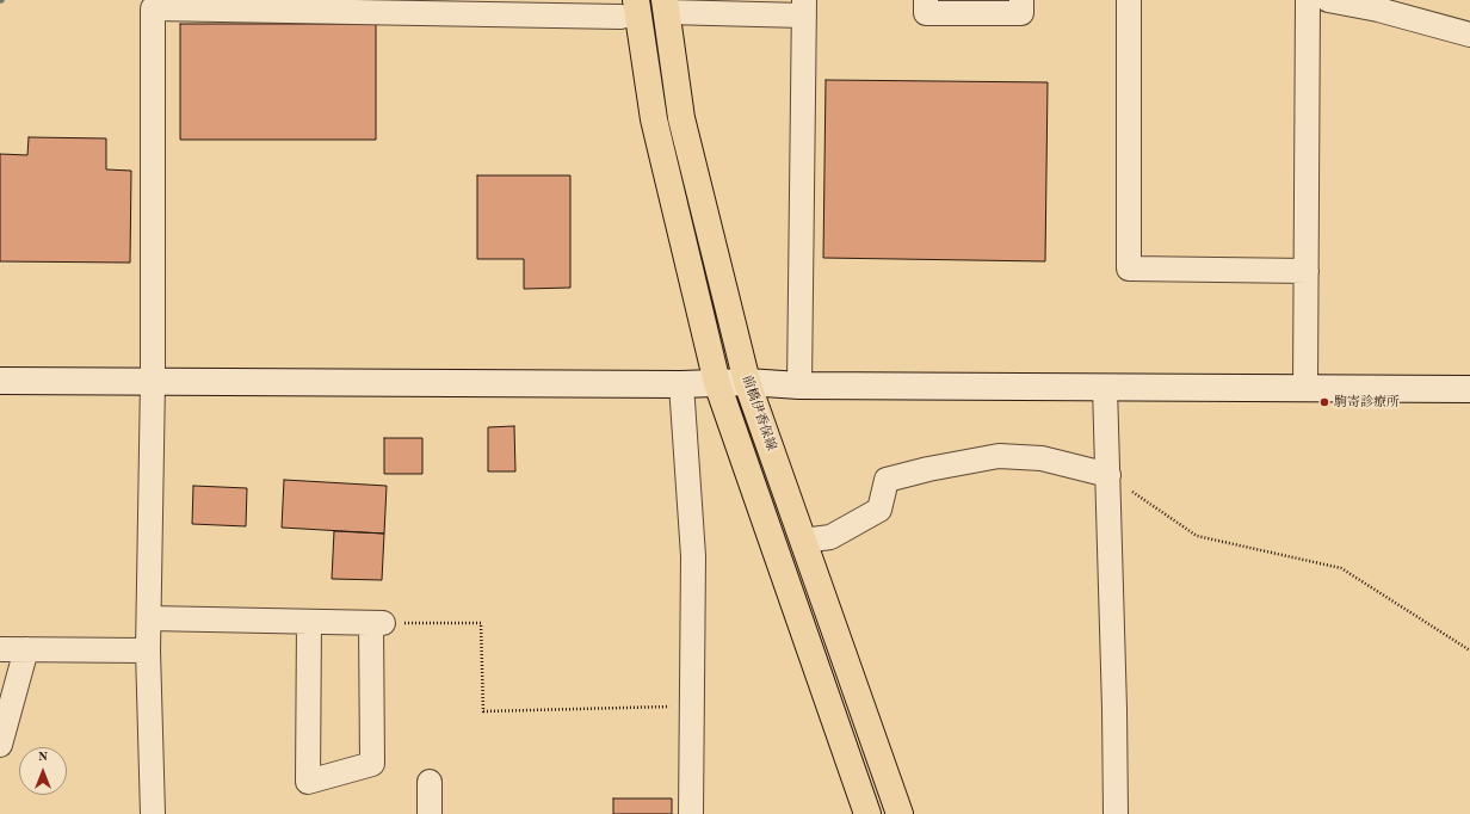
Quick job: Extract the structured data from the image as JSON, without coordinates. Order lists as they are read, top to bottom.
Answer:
{
  "streets": {
    "main road": ["前橋伊香保線"]
  },
  "places": ["駒寄診療所"],
  "north": "top"
}
